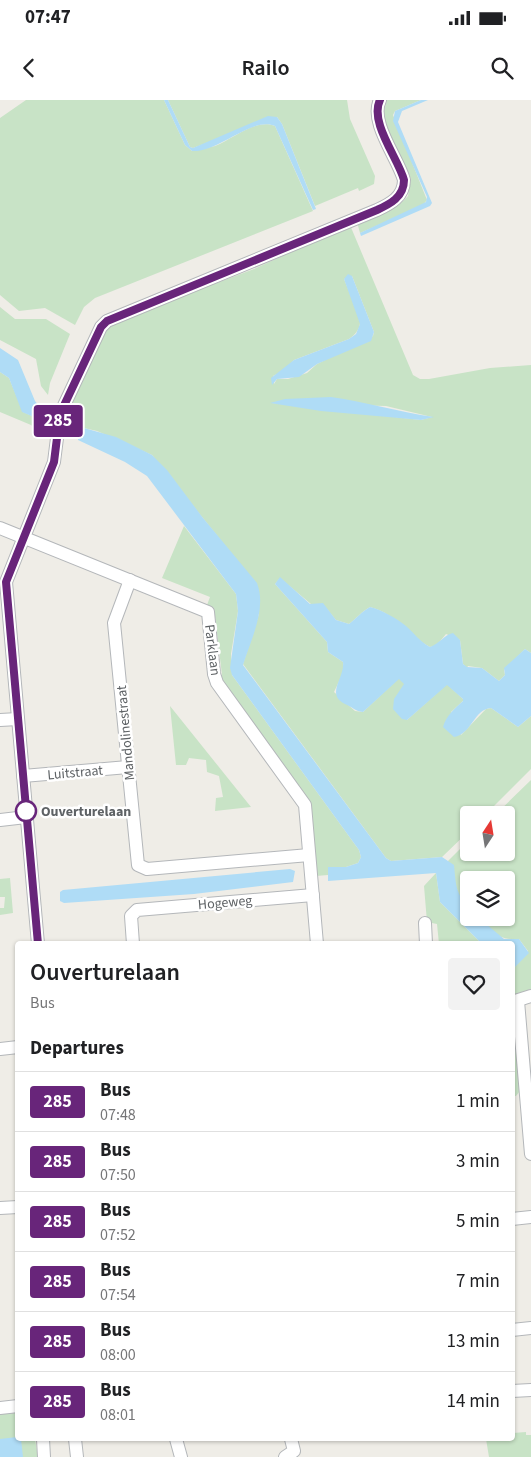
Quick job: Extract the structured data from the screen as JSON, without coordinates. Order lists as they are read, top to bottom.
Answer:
{
  "streets": {
    "street": [
      "Parklaan",
      "Mandolinestraat",
      "Luitstraat",
      "Hogeweg"
    ]
  },
  "crossings": [
    ["Parklaan", "Mandolinestraat"],
    ["Parklaan", "Hogeweg"],
    ["Mandolinestraat", "Luitstraat"]
  ],
  "places": ["Ouverturelaan"],
  "lines": ["bus line 285"],
  "north": "top",
  "page": {
    "status": "07:47",
    "header": "Railo",
    "on_map": "285",
    "heading": [
      ["Ouverturelaan", "Bus"],
      "Departures"
    ],
    "list": [
      {
        "mark": "285",
        "name": "Bus",
        "note": "07:48",
        "value": "1 min"
      },
      {
        "mark": "285",
        "name": "Bus",
        "note": "07:50",
        "value": "3 min"
      },
      {
        "mark": "285",
        "name": "Bus",
        "note": "07:52",
        "value": "5 min"
      },
      {
        "mark": "285",
        "name": "Bus",
        "note": "07:54",
        "value": "7 min"
      },
      {
        "mark": "285",
        "name": "Bus",
        "note": "08:00",
        "value": "13 min"
      },
      {
        "mark": "285",
        "name": "Bus",
        "note": "08:01",
        "value": "14 min"
      }
    ]
  }
}
